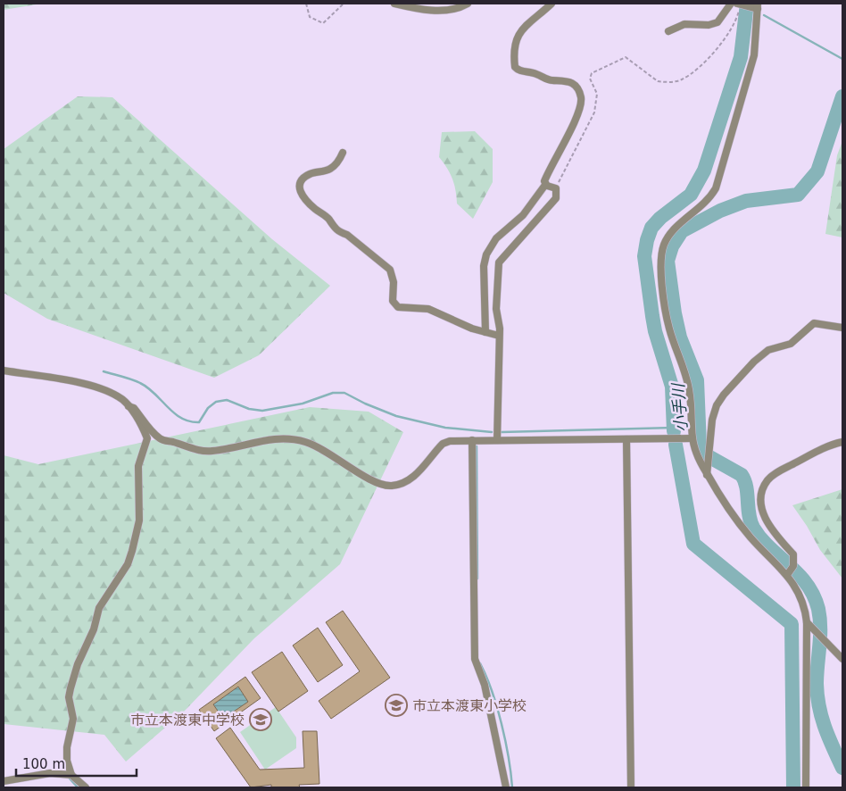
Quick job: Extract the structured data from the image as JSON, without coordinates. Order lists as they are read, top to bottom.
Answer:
{
  "water": ["小手川"],
  "places": {
    "school or university": ["市立本渡東小学校", "市立本渡東中学校"]
  },
  "scale_bar": "100 m"
}
